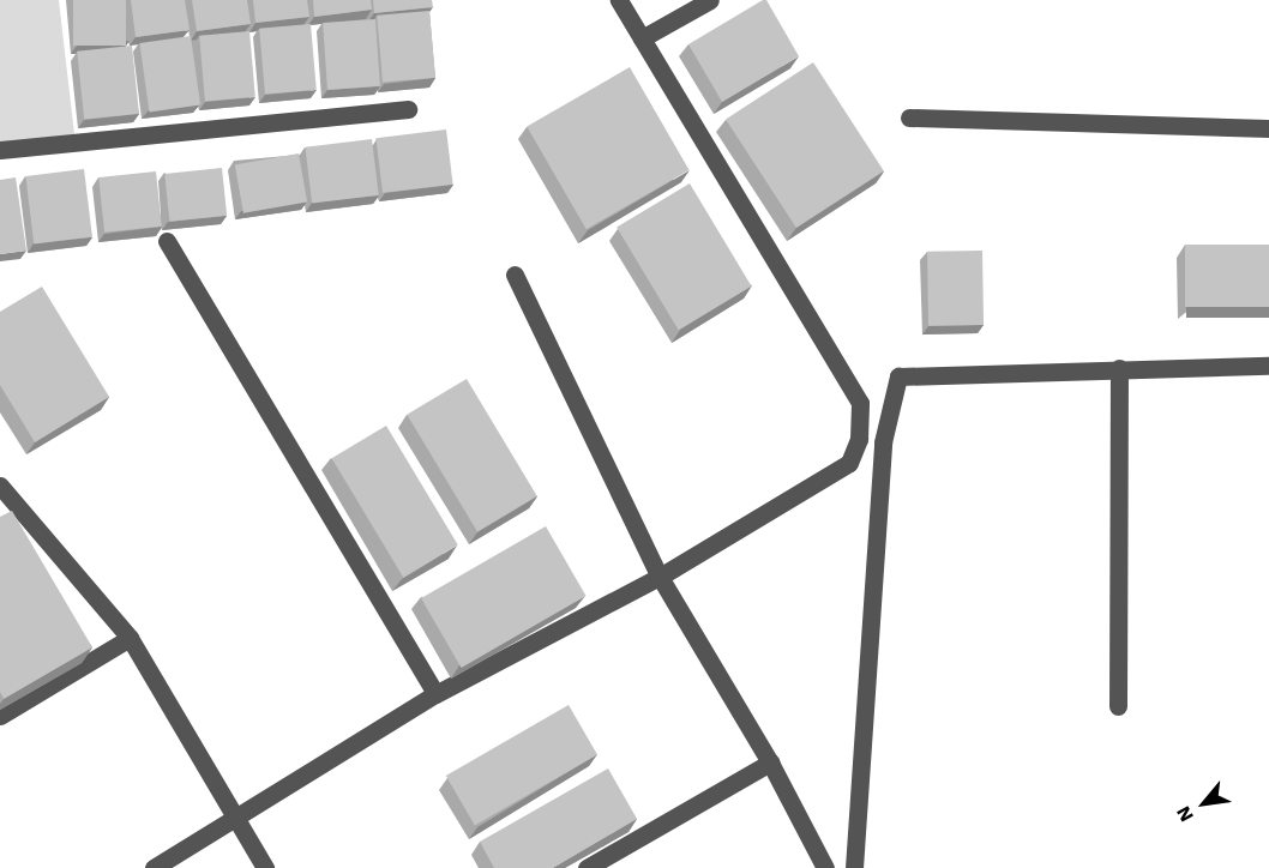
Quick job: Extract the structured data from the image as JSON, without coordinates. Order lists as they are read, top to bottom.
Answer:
{
  "north": "bottom left"
}
